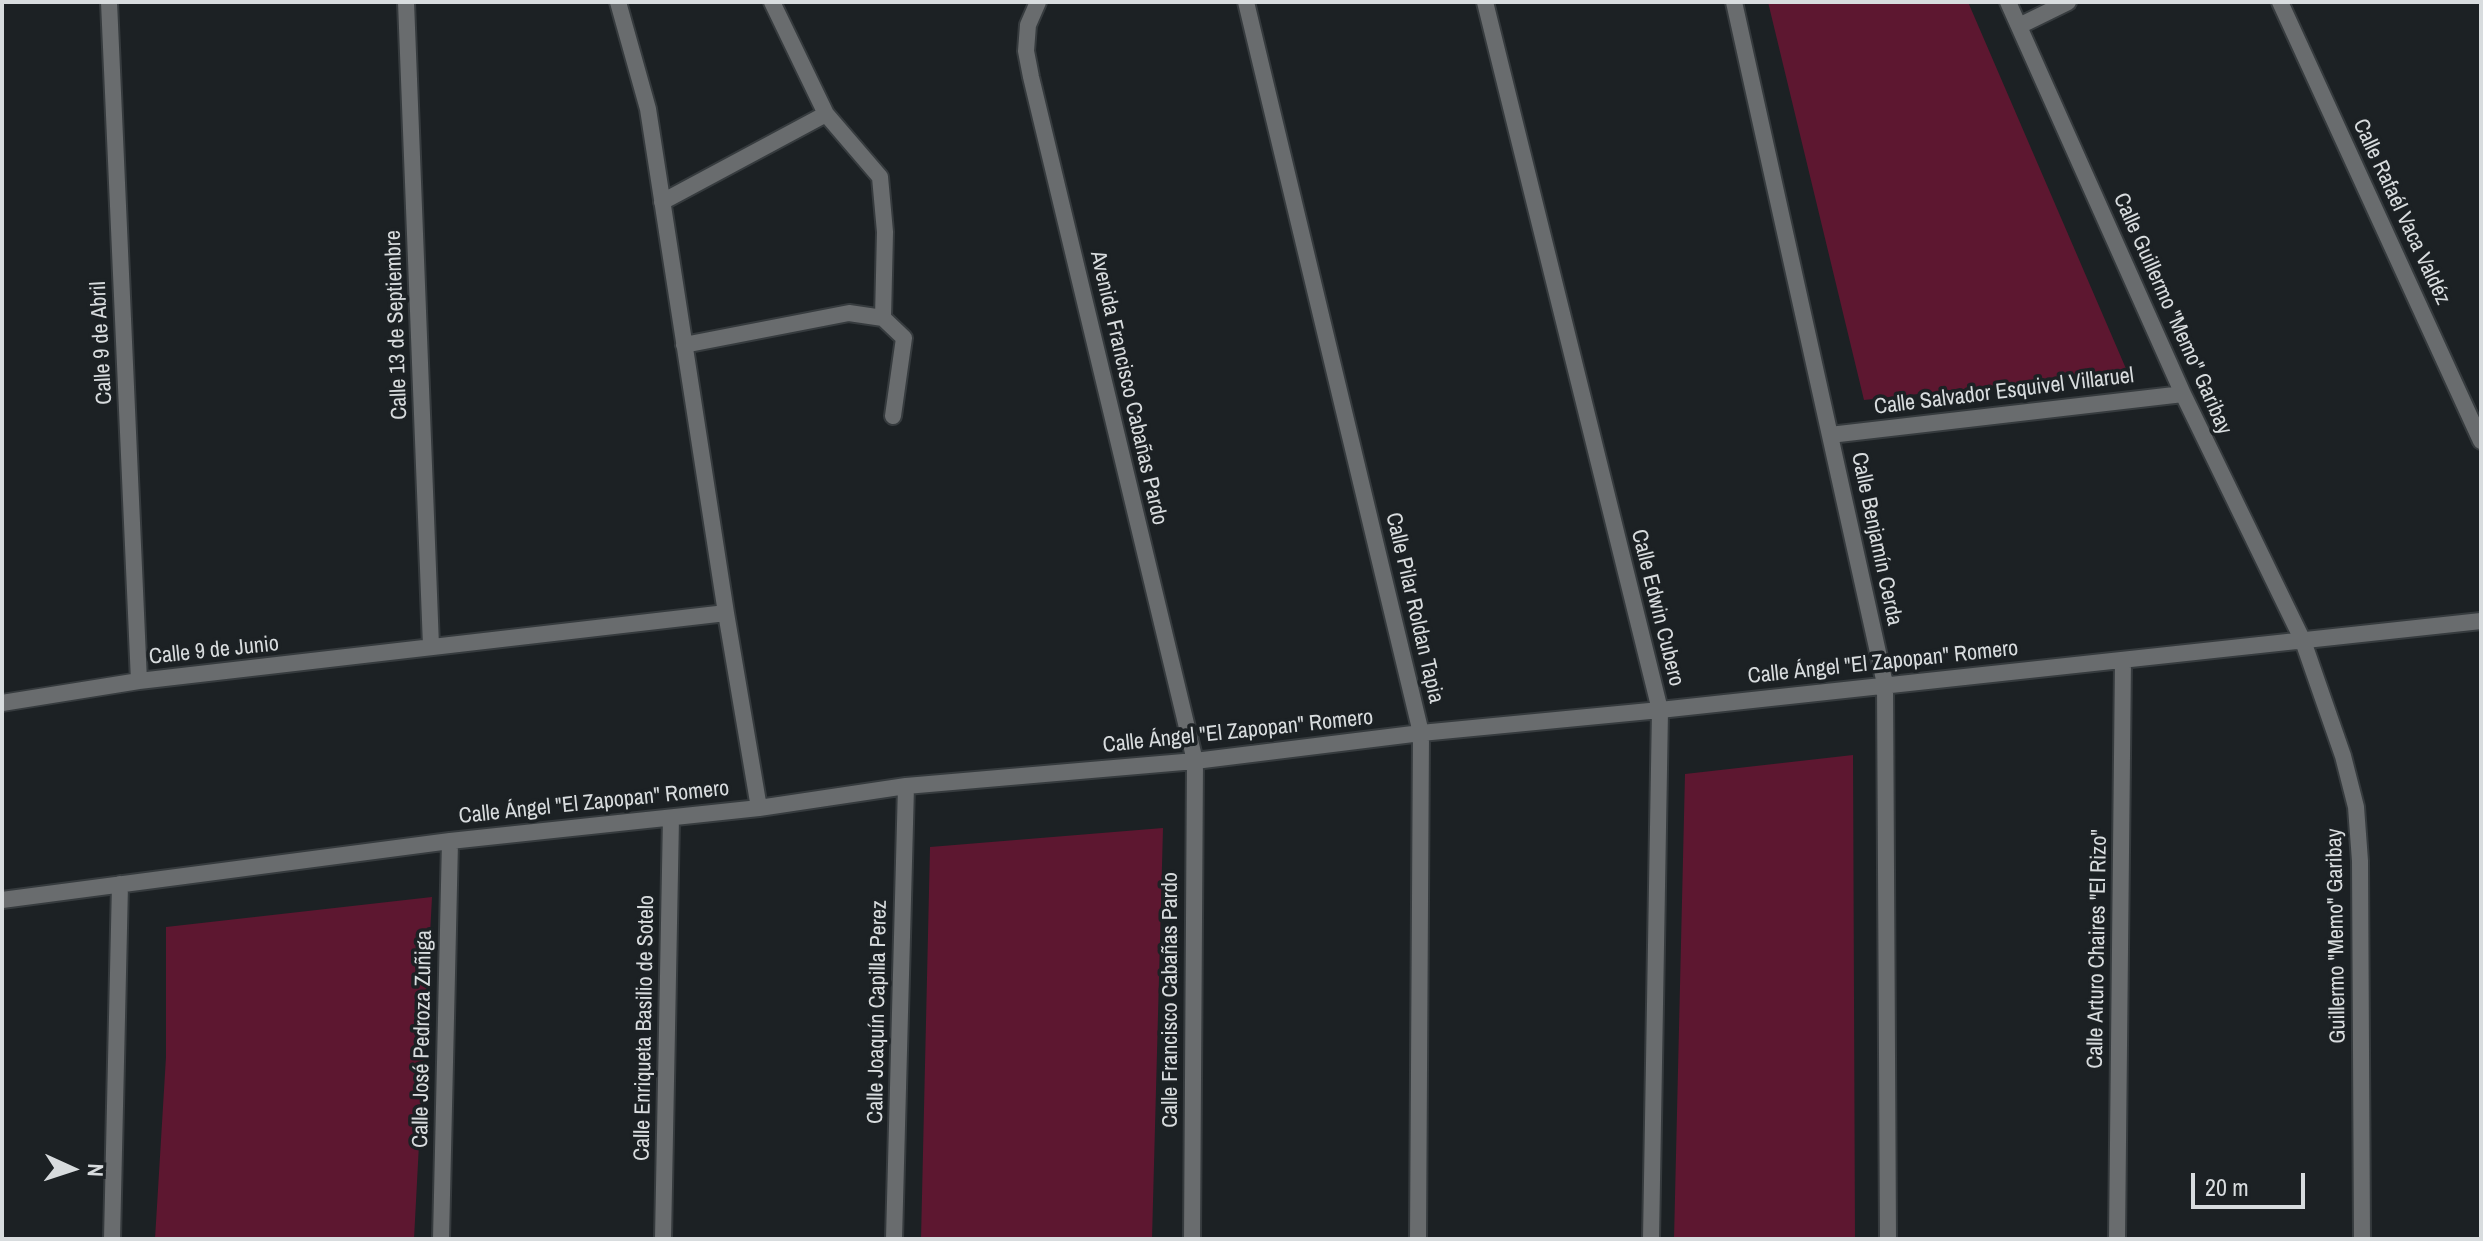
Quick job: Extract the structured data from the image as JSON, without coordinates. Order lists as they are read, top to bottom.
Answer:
{
  "streets": {
    "street": [
      "Calle Rafaél Vaca Valdéz",
      "Calle Guillermo \"Memo\" Garibay",
      "Calle 13 de Septiembre",
      "Calle 9 de Abril",
      "Avenida Francisco Cabañas Pardo",
      "Calle Salvador Esquivel Villaruel",
      "Calle Benjamín Cerda",
      "Calle Pilar Roldan Tapia",
      "Calle Edwin Cubero",
      "Calle 9 de Junio",
      "Calle Ángel \"El Zapopan\" Romero",
      "Guillermo \"Memo\" Garibay",
      "Calle Arturo Chaires \"El Rizo\"",
      "Calle Francisco Cabañas Pardo",
      "Calle Joaquín Capilla Perez",
      "Calle Enriqueta Basilio de Sotelo",
      "Calle José Pedroza Zuñiga"
    ]
  },
  "crossings": [
    ["Calle Guillermo \"Memo\" Garibay", "Calle Salvador Esquivel Villaruel"],
    ["Calle Guillermo \"Memo\" Garibay", "Calle Ángel \"El Zapopan\" Romero"],
    ["Calle Guillermo \"Memo\" Garibay", "Guillermo \"Memo\" Garibay"],
    ["Calle 13 de Septiembre", "Calle 9 de Junio"],
    ["Calle 9 de Abril", "Calle 9 de Junio"],
    ["Avenida Francisco Cabañas Pardo", "Calle Ángel \"El Zapopan\" Romero"],
    ["Avenida Francisco Cabañas Pardo", "Calle Francisco Cabañas Pardo"],
    ["Calle Salvador Esquivel Villaruel", "Calle Benjamín Cerda"],
    ["Calle Benjamín Cerda", "Calle Ángel \"El Zapopan\" Romero"],
    ["Calle Pilar Roldan Tapia", "Calle Ángel \"El Zapopan\" Romero"],
    ["Calle Edwin Cubero", "Calle Ángel \"El Zapopan\" Romero"],
    ["Calle Ángel \"El Zapopan\" Romero", "Guillermo \"Memo\" Garibay"],
    ["Calle Ángel \"El Zapopan\" Romero", "Calle Arturo Chaires \"El Rizo\""],
    ["Calle Ángel \"El Zapopan\" Romero", "Calle Francisco Cabañas Pardo"],
    ["Calle Ángel \"El Zapopan\" Romero", "Calle Joaquín Capilla Perez"],
    ["Calle Ángel \"El Zapopan\" Romero", "Calle Enriqueta Basilio de Sotelo"],
    ["Calle Ángel \"El Zapopan\" Romero", "Calle José Pedroza Zuñiga"]
  ],
  "scale_bar": "20 m",
  "north": "right"
}
